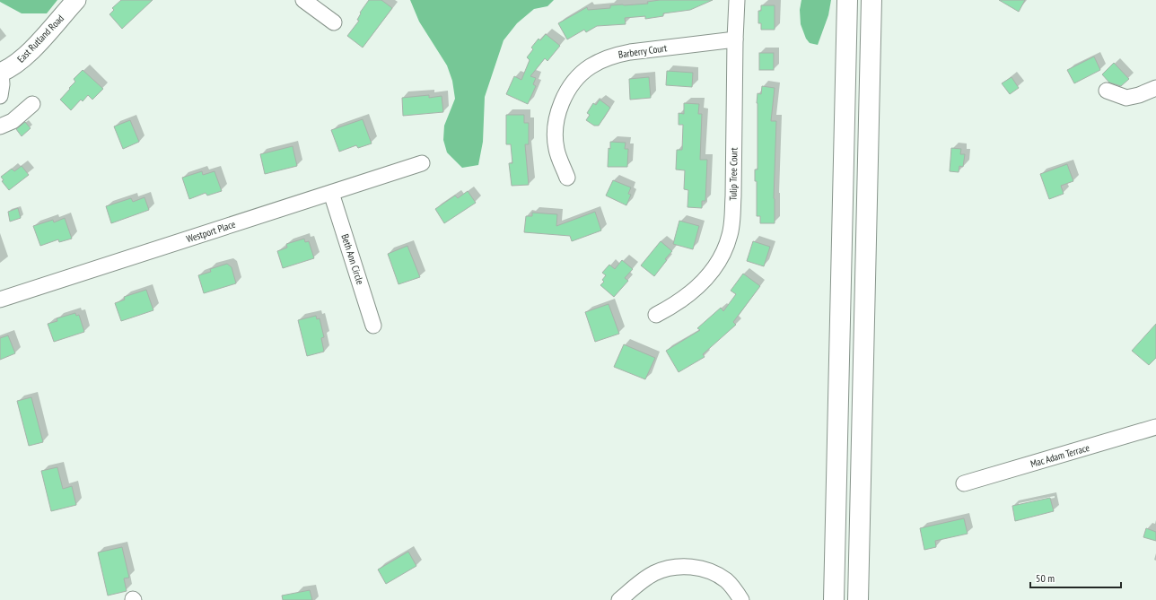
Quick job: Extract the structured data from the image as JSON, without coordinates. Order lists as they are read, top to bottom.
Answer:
{
  "streets": {
    "main road": ["East Rutland Road"],
    "street": [
      "Barberry Court",
      "Tulip Tree Court",
      "Westport Place",
      "Beth Ann Circle",
      "Mac Adam Terrace"
    ]
  },
  "crossings": [
    ["Barberry Court", "Tulip Tree Court"],
    ["Westport Place", "Beth Ann Circle"]
  ],
  "scale_bar": "50 m"
}
